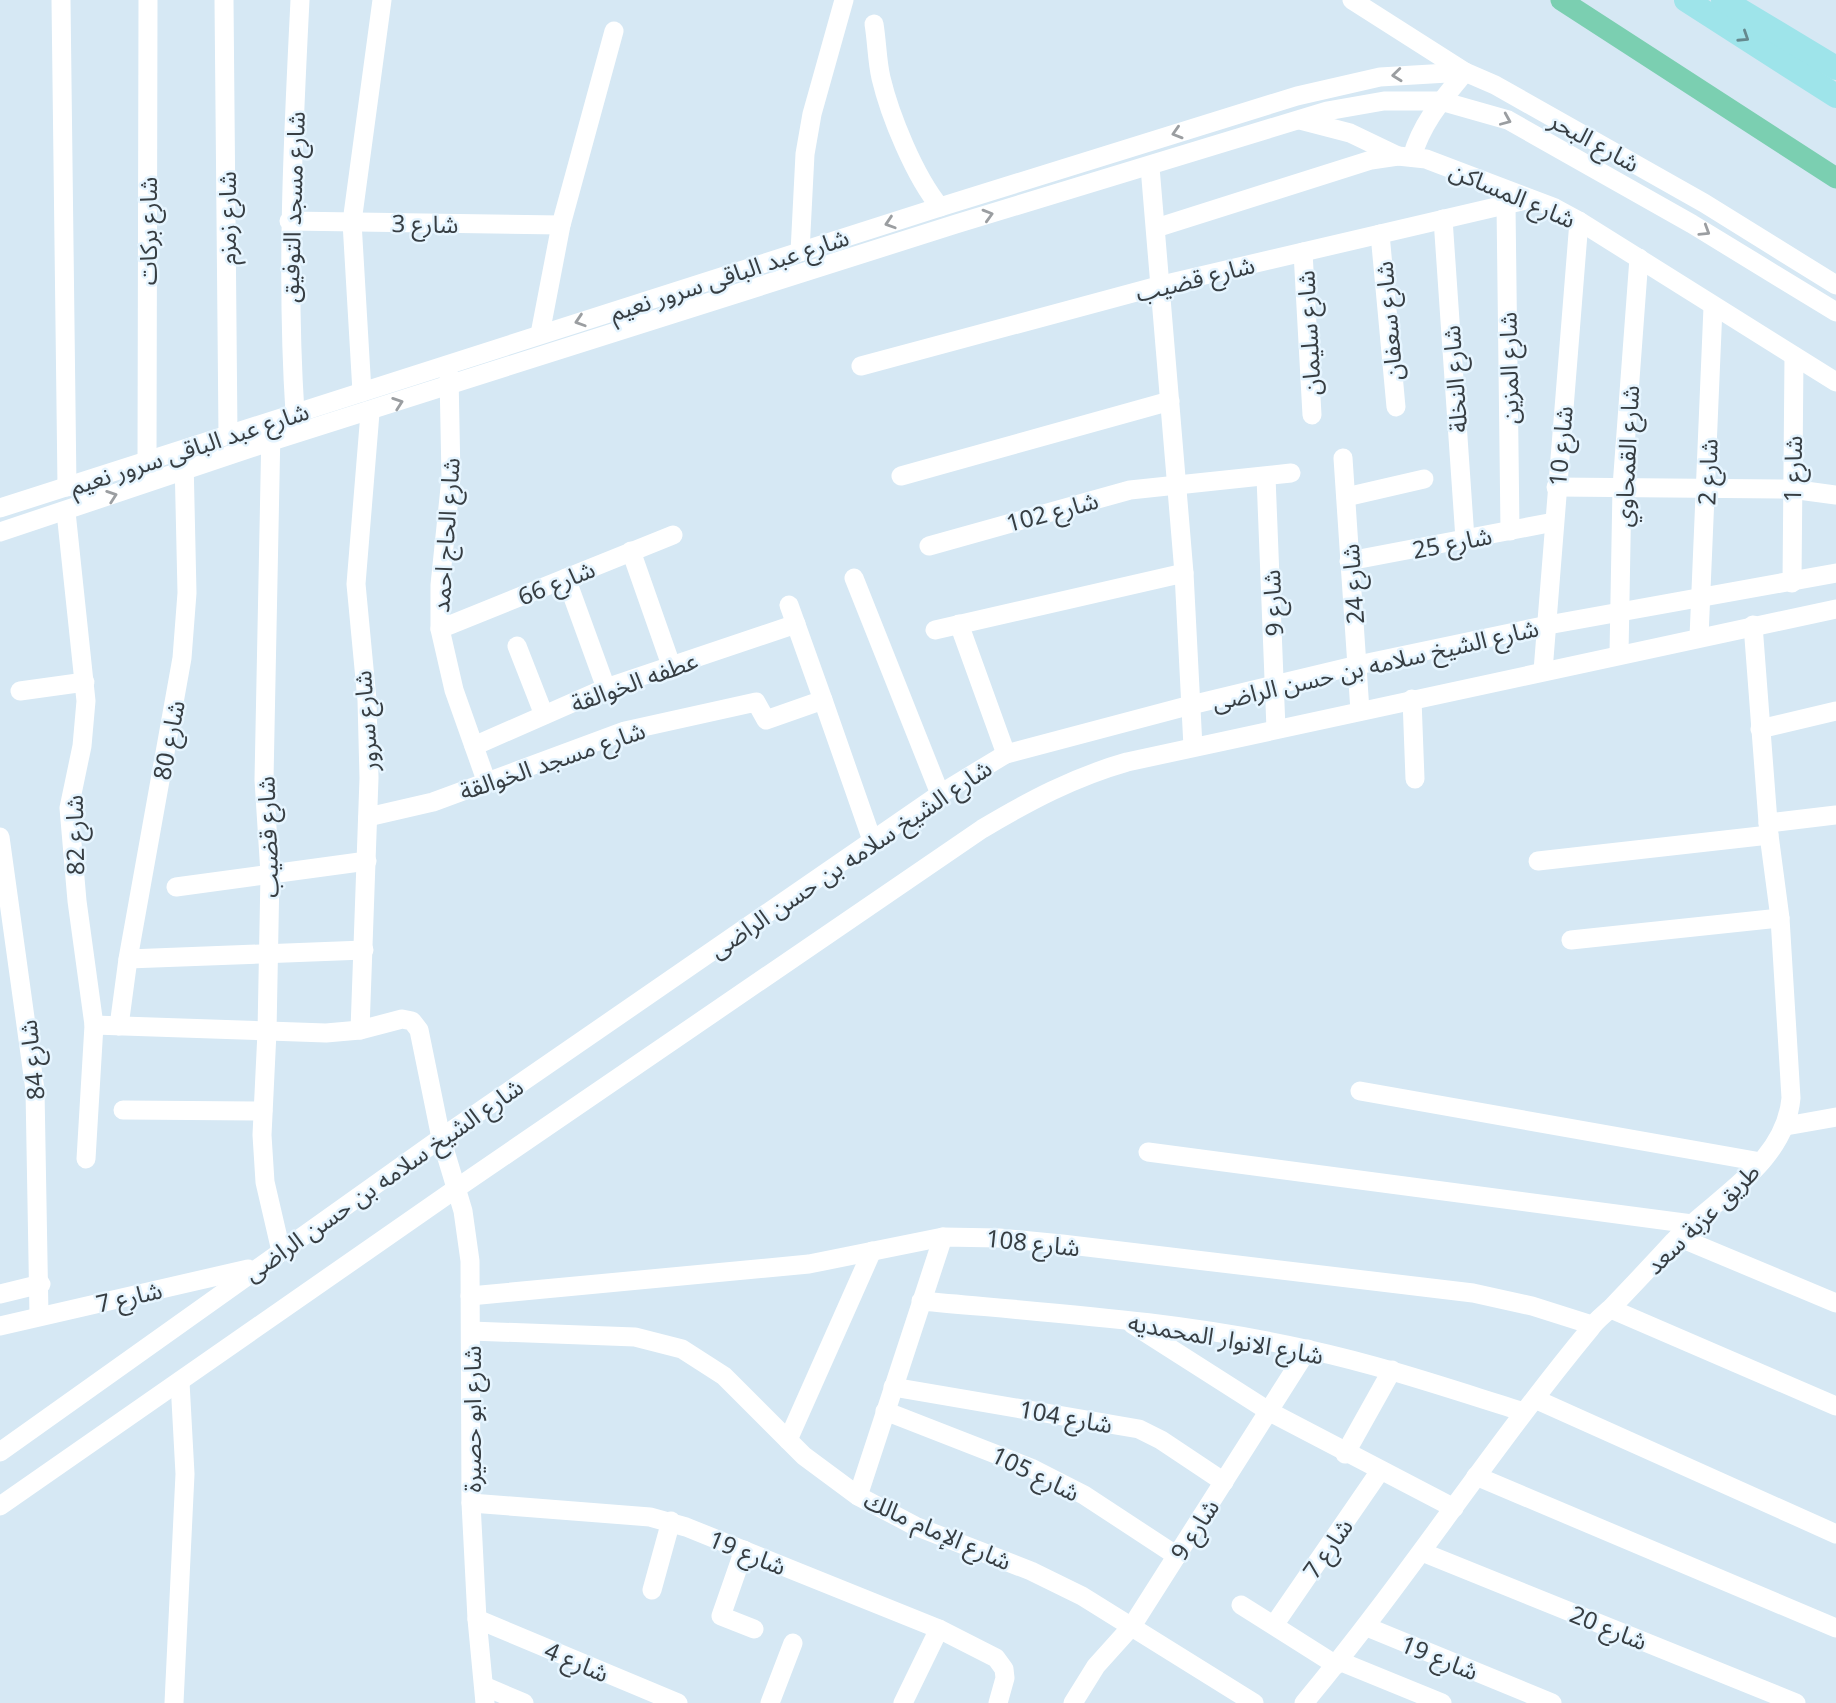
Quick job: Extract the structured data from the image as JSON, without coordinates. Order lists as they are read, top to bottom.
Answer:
{
  "streets": {
    "street": [
      "شارع البحر",
      "شارع المساكن",
      "شارع مسجد التوفيق",
      "شارع زمزم",
      "شارع 3",
      "شارع بركات",
      "شارع عبد الباقى سرور نعيم",
      "شارع قضيب",
      "شارع سعفان",
      "شارع سليمان",
      "شارع المزين",
      "شارع النخلة",
      "شارع 10",
      "شارع القمحاوي",
      "شارع 1",
      "شارع 2",
      "شارع 102",
      "شارع الحاج احمد",
      "شارع 25",
      "شارع 66",
      "شارع 24",
      "شارع 9",
      "شارع الشيخ سلامه بن حسن الراضى",
      "عطفه الخوالقة",
      "شارع سرور",
      "شارع 80",
      "شارع مسجد الخوالقة",
      "شارع 82",
      "شارع 84",
      "طريق عزبة سعد",
      "شارع 108",
      "شارع 7",
      "شارع الانوار المحمديه",
      "شارع 104",
      "شارع ابو حصيرة",
      "شارع 105",
      "شارع الإمام مالك",
      "شارع 19",
      "شارع 20",
      "شارع 4"
    ]
  },
  "crossings": [
    ["شارع البحر", "شارع عبد الباقى سرور نعيم"],
    ["شارع المساكن", "شارع قضيب"],
    ["شارع المساكن", "شارع 10"],
    ["شارع المساكن", "شارع القمحاوي"],
    ["شارع المساكن", "شارع 1"],
    ["شارع المساكن", "شارع 2"],
    ["شارع مسجد التوفيق", "شارع 3"],
    ["شارع مسجد التوفيق", "شارع عبد الباقى سرور نعيم"],
    ["شارع زمزم", "شارع عبد الباقى سرور نعيم"],
    ["شارع بركات", "شارع عبد الباقى سرور نعيم"],
    ["شارع عبد الباقى سرور نعيم", "شارع قضيب"],
    ["شارع عبد الباقى سرور نعيم", "شارع الحاج احمد"],
    ["شارع عبد الباقى سرور نعيم", "شارع سرور"],
    ["شارع عبد الباقى سرور نعيم", "شارع 80"],
    ["شارع عبد الباقى سرور نعيم", "شارع 82"],
    ["شارع قضيب", "شارع سعفان"],
    ["شارع قضيب", "شارع سليمان"],
    ["شارع قضيب", "شارع المزين"],
    ["شارع قضيب", "شارع النخلة"],
    ["شارع قضيب", "شارع الشيخ سلامه بن حسن الراضى"],
    ["شارع المزين", "شارع 25"],
    ["شارع النخلة", "شارع 25"],
    ["شارع 10", "شارع 25"],
    ["شارع 10", "شارع الشيخ سلامه بن حسن الراضى"],
    ["شارع القمحاوي", "شارع الشيخ سلامه بن حسن الراضى"],
    ["شارع 1", "شارع الشيخ سلامه بن حسن الراضى"],
    ["شارع 2", "شارع الشيخ سلامه بن حسن الراضى"],
    ["شارع 102", "شارع 9"],
    ["شارع الحاج احمد", "شارع 66"],
    ["شارع الحاج احمد", "عطفه الخوالقة"],
    ["شارع الحاج احمد", "شارع مسجد الخوالقة"],
    ["شارع 25", "شارع 24"],
    ["شارع 24", "شارع الشيخ سلامه بن حسن الراضى"],
    ["شارع 9", "شارع الشيخ سلامه بن حسن الراضى"],
    ["شارع 9", "شارع الانوار المحمديه"],
    ["شارع 9", "شارع 104"],
    ["شارع 9", "شارع 105"],
    ["شارع 9", "شارع الإمام مالك"],
    ["شارع الشيخ سلامه بن حسن الراضى", "طريق عزبة سعد"],
    ["شارع الشيخ سلامه بن حسن الراضى", "شارع 7"],
    ["شارع الشيخ سلامه بن حسن الراضى", "شارع ابو حصيرة"],
    ["شارع سرور", "شارع مسجد الخوالقة"],
    ["شارع سرور", "شارع ابو حصيرة"],
    ["شارع 84", "شارع 7"],
    ["طريق عزبة سعد", "شارع 108"],
    ["طريق عزبة سعد", "شارع الانوار المحمديه"],
    ["طريق عزبة سعد", "شارع 19"],
    ["طريق عزبة سعد", "شارع 20"],
    ["شارع 108", "شارع ابو حصيرة"],
    ["شارع ابو حصيرة", "شارع الإمام مالك"],
    ["شارع ابو حصيرة", "شارع 19"],
    ["شارع ابو حصيرة", "شارع 4"]
  ]
}
